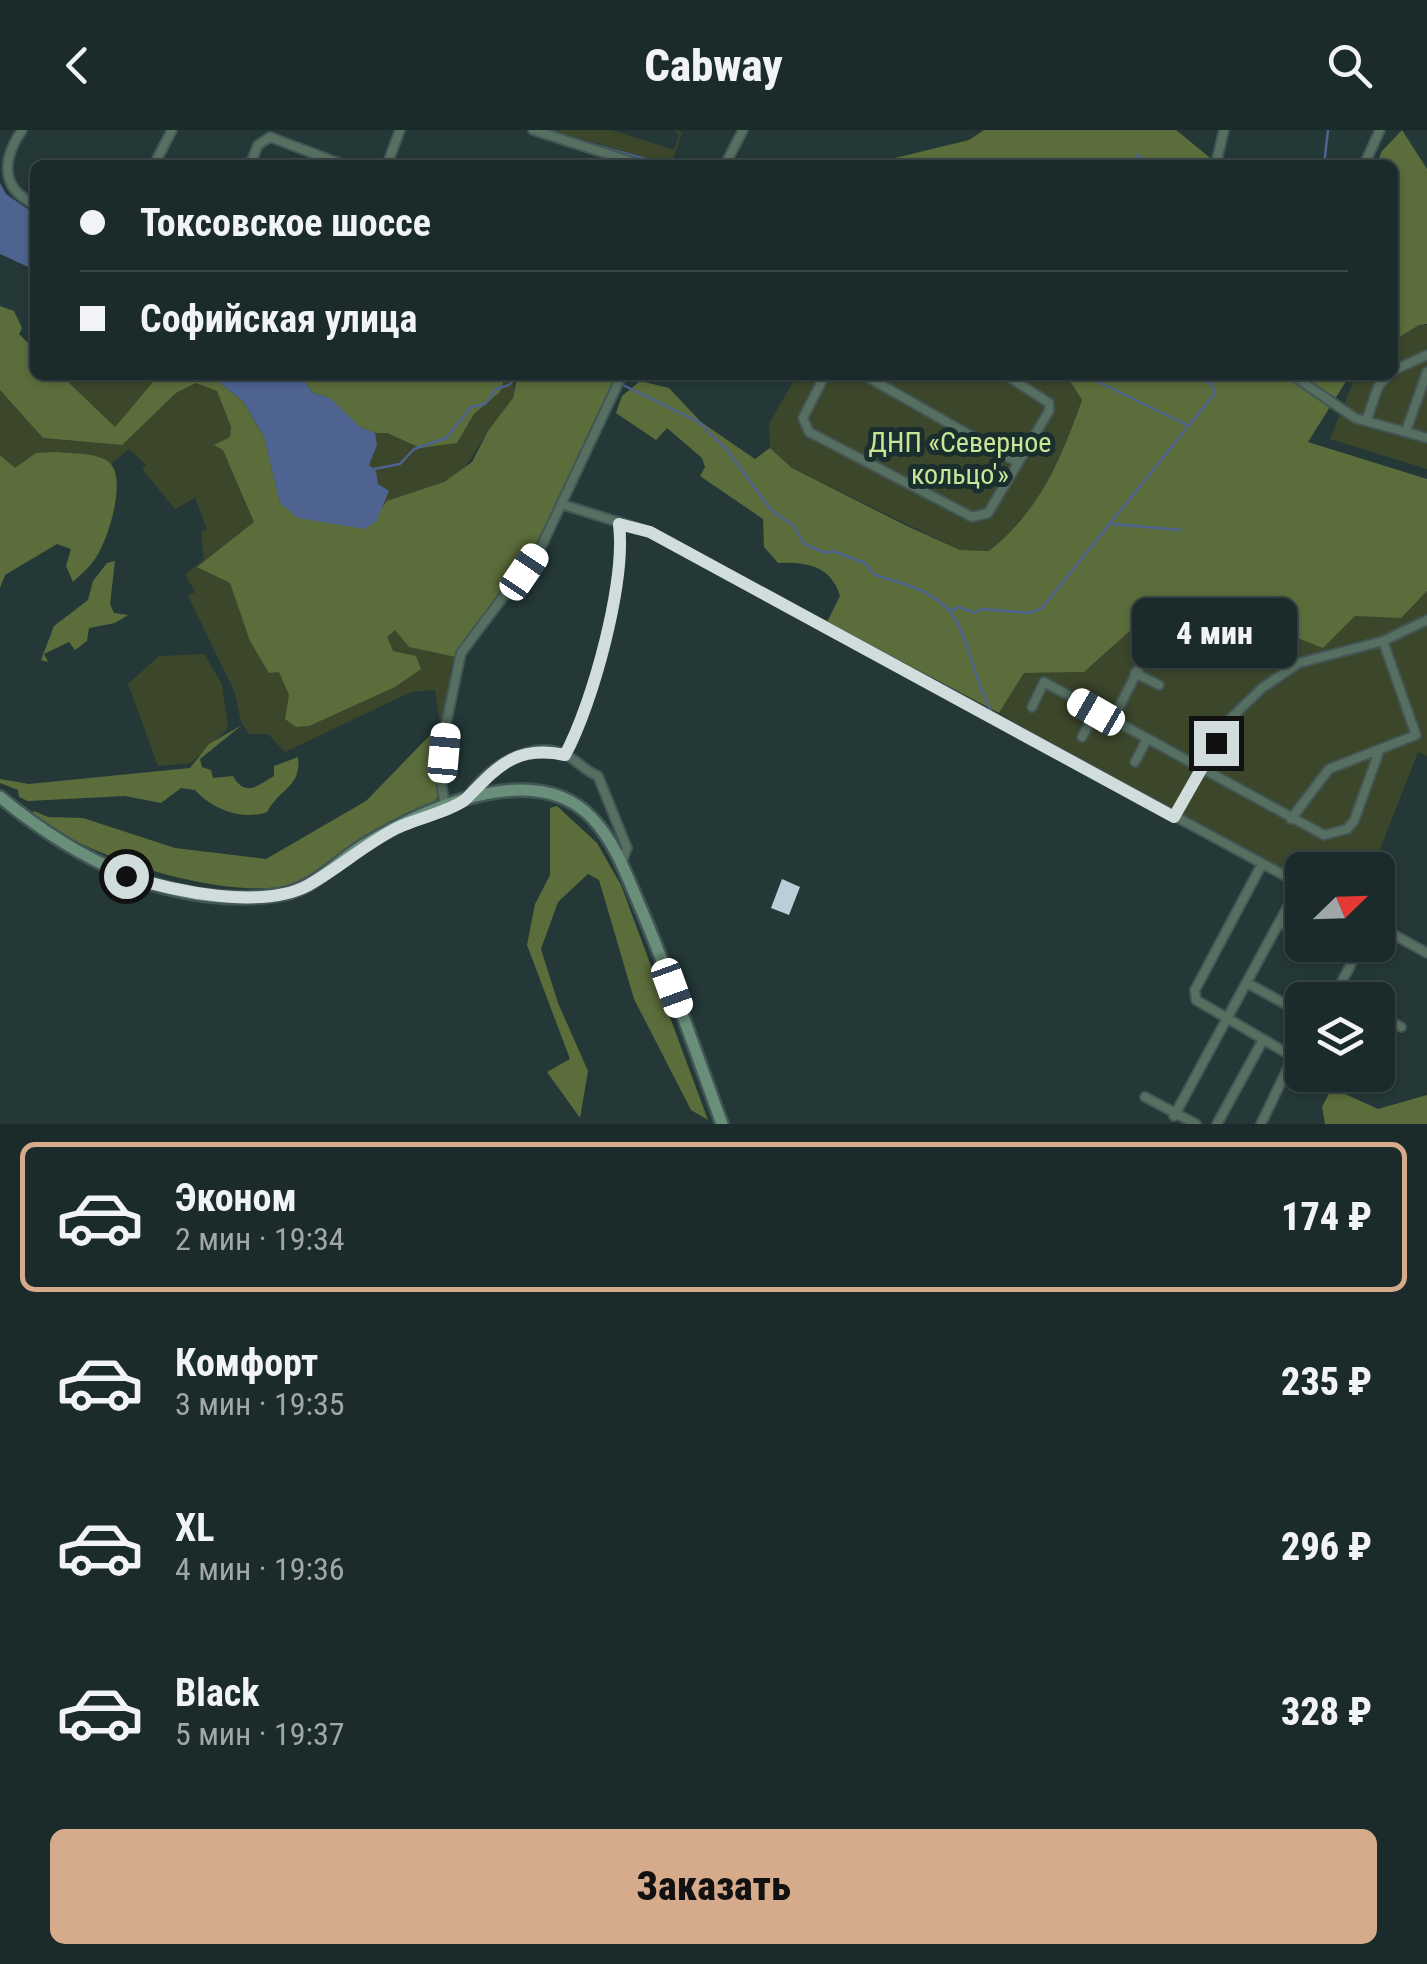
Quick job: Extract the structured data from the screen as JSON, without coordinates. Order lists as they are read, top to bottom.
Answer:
{
  "parks": ["ДНП «Северное кольцо'»"],
  "north": "top right",
  "page": {
    "header": "Cabway",
    "banner": ["Токсовское шоссе", "Софийская улица"],
    "bubble": "4 мин",
    "list": [
      {
        "name": "Эконом",
        "note": "2 мин · 19:34",
        "value": "174 ₽"
      },
      {
        "name": "Комфорт",
        "note": "3 мин · 19:35",
        "value": "235 ₽"
      },
      {
        "name": "XL",
        "note": "4 мин · 19:36",
        "value": "296 ₽"
      },
      {
        "name": "Black",
        "note": "5 мин · 19:37",
        "value": "328 ₽"
      }
    ],
    "buttons": "Заказать"
  }
}
